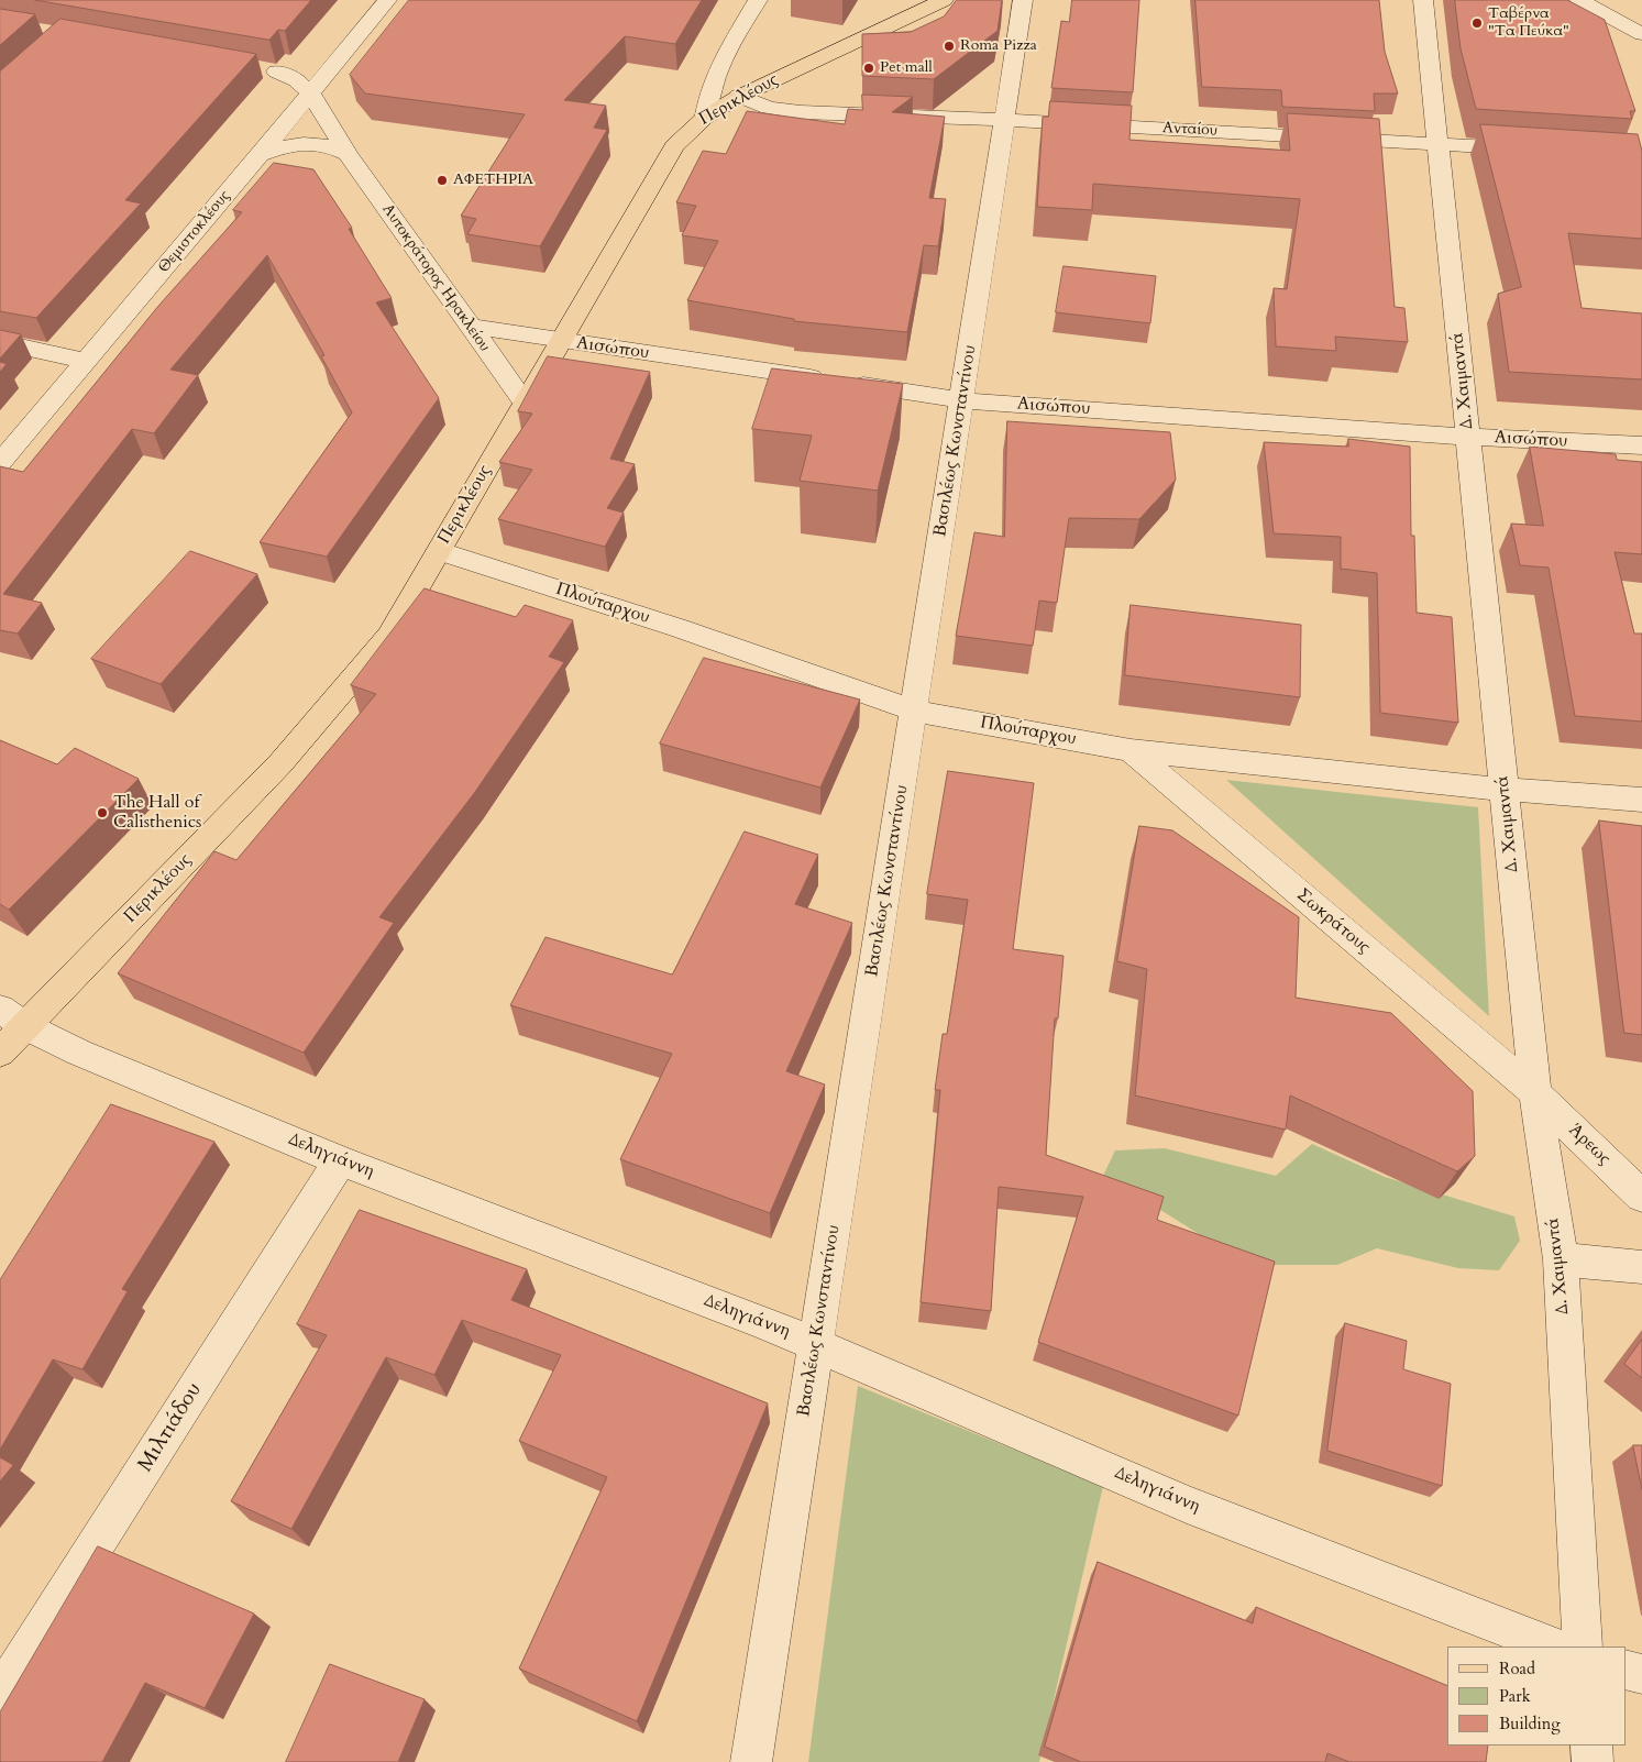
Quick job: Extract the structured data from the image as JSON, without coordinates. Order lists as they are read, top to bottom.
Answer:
{
  "streets": {
    "main road": ["Περικλέους"],
    "street": [
      "Ανταίου",
      "Θεμιστοκλέους",
      "Αυτοκράτορος Ηρακλείου",
      "Αισώπου",
      "Δ. Χαιμαντά",
      "Βασιλέως Κωνσταντίνου",
      "Πλούταρχου",
      "Σωκράτους",
      "Άρεως",
      "Δεληγιάννη",
      "Μιλτιάδου"
    ]
  },
  "crossings": [
    ["Περικλέους", "Ανταίου"],
    ["Περικλέους", "Αυτοκράτορος Ηρακλείου"],
    ["Περικλέους", "Αισώπου"],
    ["Περικλέους", "Πλούταρχου"],
    ["Περικλέους", "Δεληγιάννη"],
    ["Ανταίου", "Δ. Χαιμαντά"],
    ["Ανταίου", "Βασιλέως Κωνσταντίνου"],
    ["Θεμιστοκλέους", "Αυτοκράτορος Ηρακλείου"],
    ["Αυτοκράτορος Ηρακλείου", "Αισώπου"],
    ["Αισώπου", "Δ. Χαιμαντά"],
    ["Αισώπου", "Βασιλέως Κωνσταντίνου"],
    ["Δ. Χαιμαντά", "Πλούταρχου"],
    ["Δ. Χαιμαντά", "Σωκράτους"],
    ["Δ. Χαιμαντά", "Άρεως"],
    ["Βασιλέως Κωνσταντίνου", "Πλούταρχου"],
    ["Βασιλέως Κωνσταντίνου", "Δεληγιάννη"],
    ["Πλούταρχου", "Σωκράτους"],
    ["Σωκράτους", "Άρεως"],
    ["Δεληγιάννη", "Μιλτιάδου"]
  ],
  "places": [
    "Ταβέρνα \"Τα Πεύκα\"",
    "Roma Pizza",
    "Pet mall",
    "ΑΦΕΤΗΡΙΑ",
    "The Hall of Calisthenics"
  ],
  "legend": ["Road", "Park", "Building"]
}
